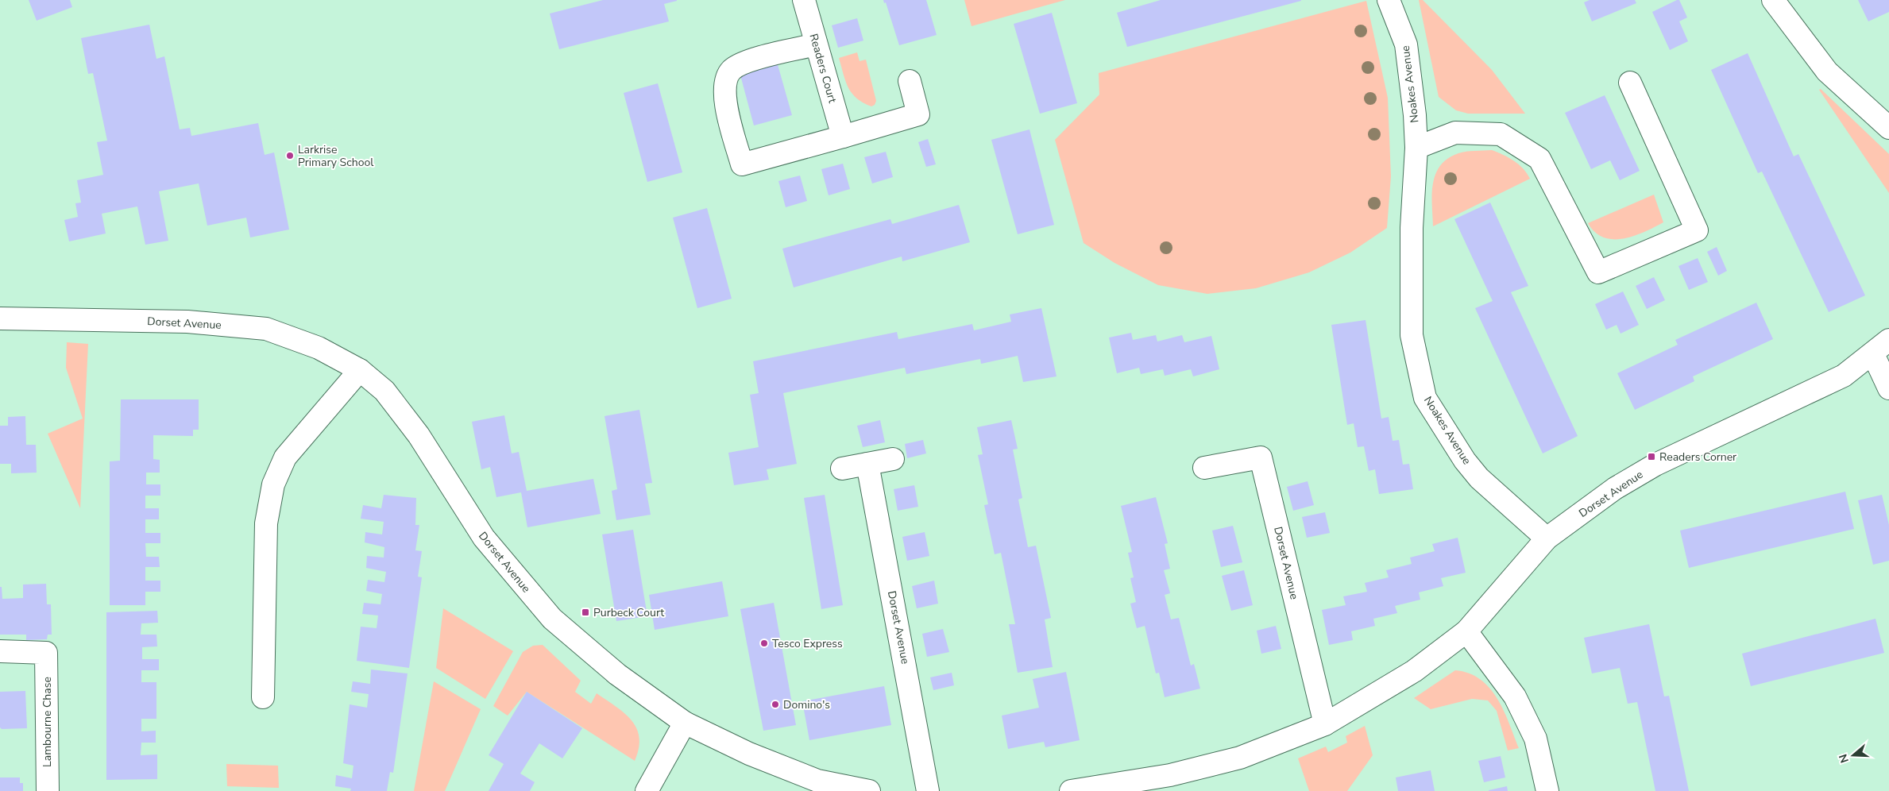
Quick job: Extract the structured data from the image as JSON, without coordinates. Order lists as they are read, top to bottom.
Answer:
{
  "streets": {
    "street": [
      "Readers Court",
      "Noakes Avenue",
      "Dorset Avenue",
      "Lambourne Chase"
    ]
  },
  "crossings": [
    ["Noakes Avenue", "Dorset Avenue"]
  ],
  "places": {
    "other": ["Larkrise Primary School", "Tesco Express", "Domino's"],
    "transit": ["Readers Corner", "Purbeck Court"]
  },
  "north": "left"
}
